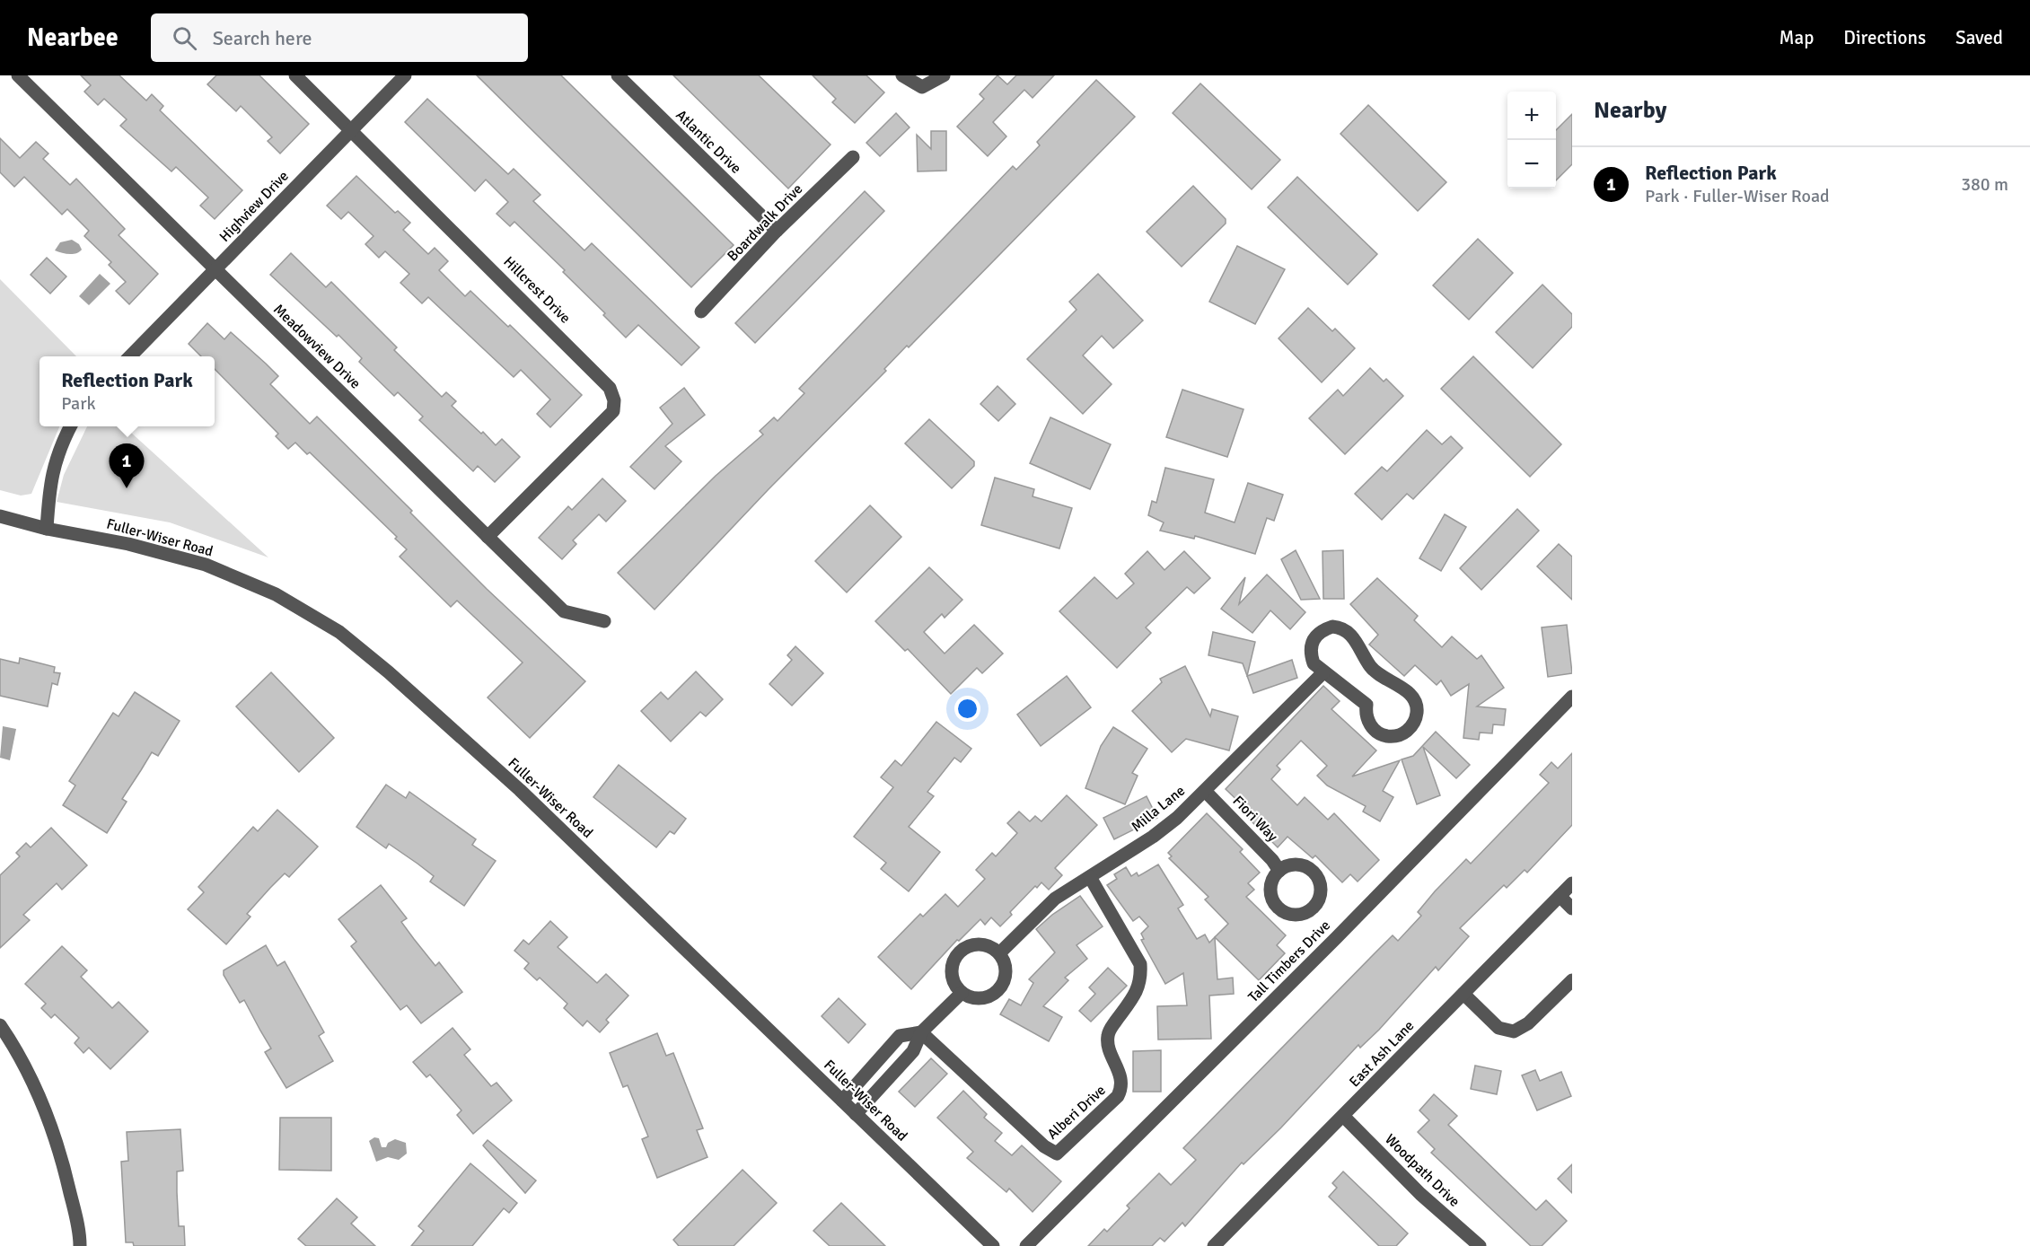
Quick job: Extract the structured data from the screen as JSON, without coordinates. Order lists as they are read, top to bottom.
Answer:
{
  "streets": {
    "street": [
      "Atlantic Drive",
      "Highview Drive",
      "Boardwalk Drive",
      "Hillcrest Drive",
      "Meadowview Drive",
      "Fuller-Wiser Road",
      "Milla Lane",
      "Fiori Way",
      "Tall Timbers Drive",
      "East Ash Lane",
      "Alberi Drive",
      "Woodpath Drive"
    ]
  },
  "crossings": [
    ["Atlantic Drive", "Boardwalk Drive"],
    ["Highview Drive", "Hillcrest Drive"],
    ["Highview Drive", "Meadowview Drive"],
    ["Hillcrest Drive", "Meadowview Drive"],
    ["Milla Lane", "Fiori Way"],
    ["Milla Lane", "Alberi Drive"],
    ["East Ash Lane", "Woodpath Drive"]
  ],
  "page": {
    "header": "Nearbee",
    "search": "Search here",
    "nav": ["Map", "Directions", "Saved"],
    "heading": "Nearby",
    "map_buttons": ["+", "−"],
    "list": [
      {
        "mark": "1",
        "name": "Reflection Park",
        "note": "Park · Fuller-Wiser Road",
        "value": "380 m"
      }
    ],
    "popup": ["Reflection Park", "Park"],
    "pins": "1"
  }
}
